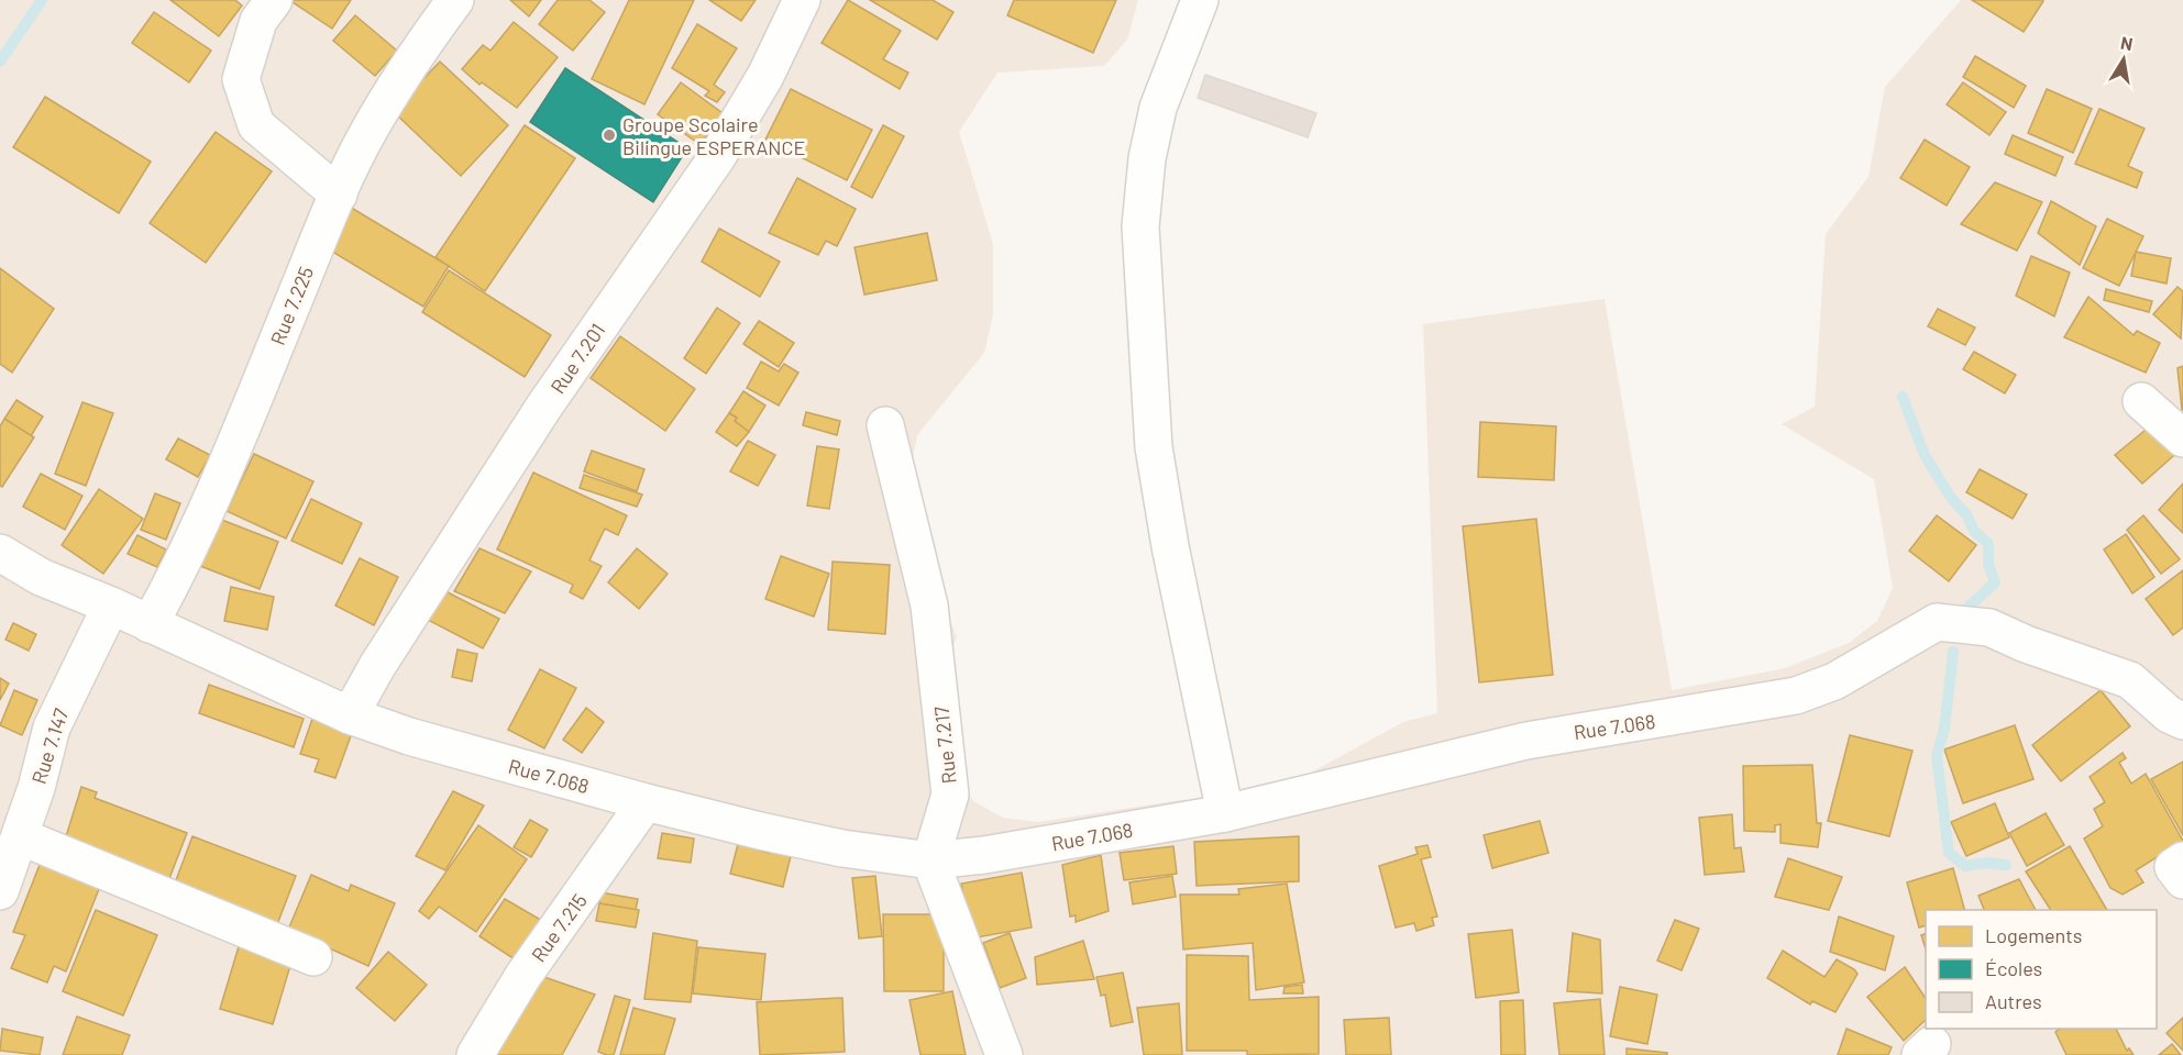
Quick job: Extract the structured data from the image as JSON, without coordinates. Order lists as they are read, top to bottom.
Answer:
{
  "streets": {
    "street": [
      "Rue 7.225",
      "Rue 7.201",
      "Rue 7.068",
      "Rue 7.217",
      "Rue 7.147",
      "Rue 7.215"
    ]
  },
  "crossings": [
    ["Rue 7.225", "Rue 7.068"],
    ["Rue 7.201", "Rue 7.068"],
    ["Rue 7.068", "Rue 7.217"],
    ["Rue 7.068", "Rue 7.147"],
    ["Rue 7.068", "Rue 7.215"]
  ],
  "places": ["Groupe Scolaire Bilingue ESPERANCE"],
  "legend": ["Logements", "Écoles", "Autres"],
  "north": "top"
}
